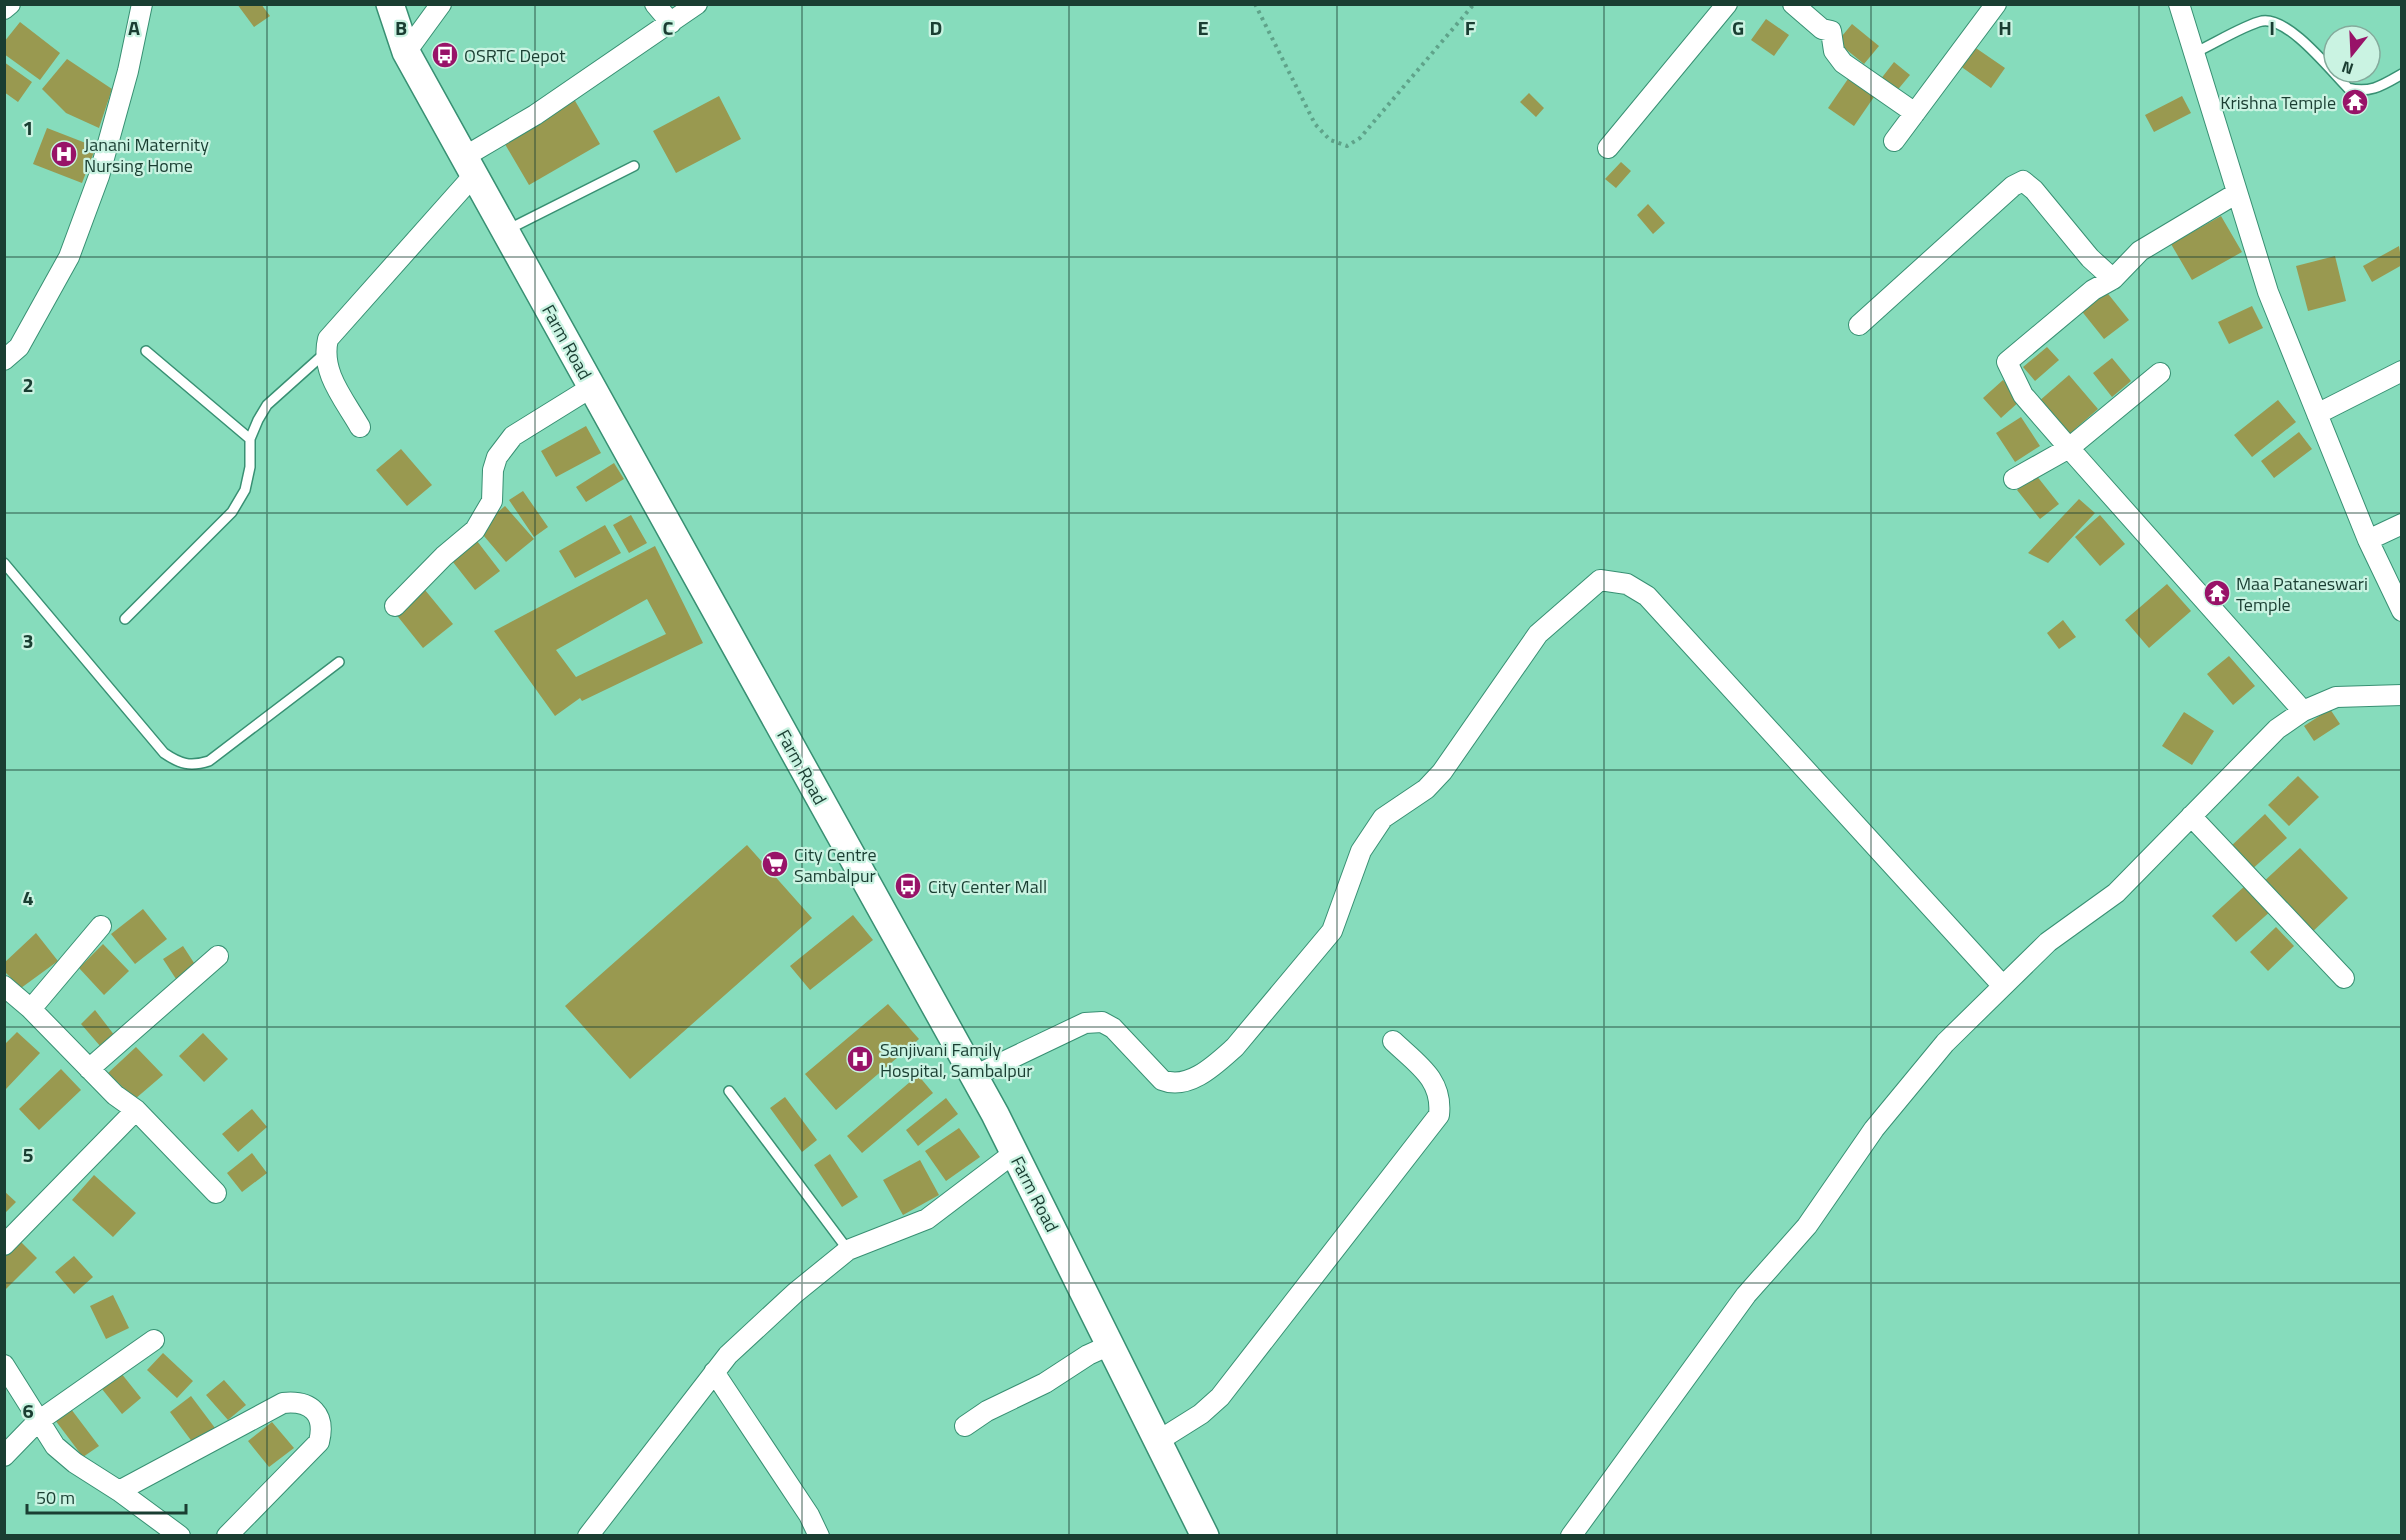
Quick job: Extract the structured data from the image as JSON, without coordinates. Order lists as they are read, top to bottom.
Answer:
{
  "streets": {
    "main road": ["Farm Road"]
  },
  "places": {
    "bus stop": ["OSRTC Depot", "City Center Mall"],
    "temple": ["Krishna Temple", "Maa Pataneswari Temple"],
    "hospital": ["Janani Maternity Nursing Home", "Sanjivani Family Hospital, Sambalpur"],
    "supermarket": ["City Centre Sambalpur"]
  },
  "scale_bar": "50 m",
  "north": "bottom",
  "grid": {
    "columns": [
      "A",
      "B",
      "C",
      "D",
      "E",
      "F",
      "G",
      "H",
      "I"
    ],
    "rows": [
      "1",
      "2",
      "3",
      "4",
      "5",
      "6"
    ]
  }
}
